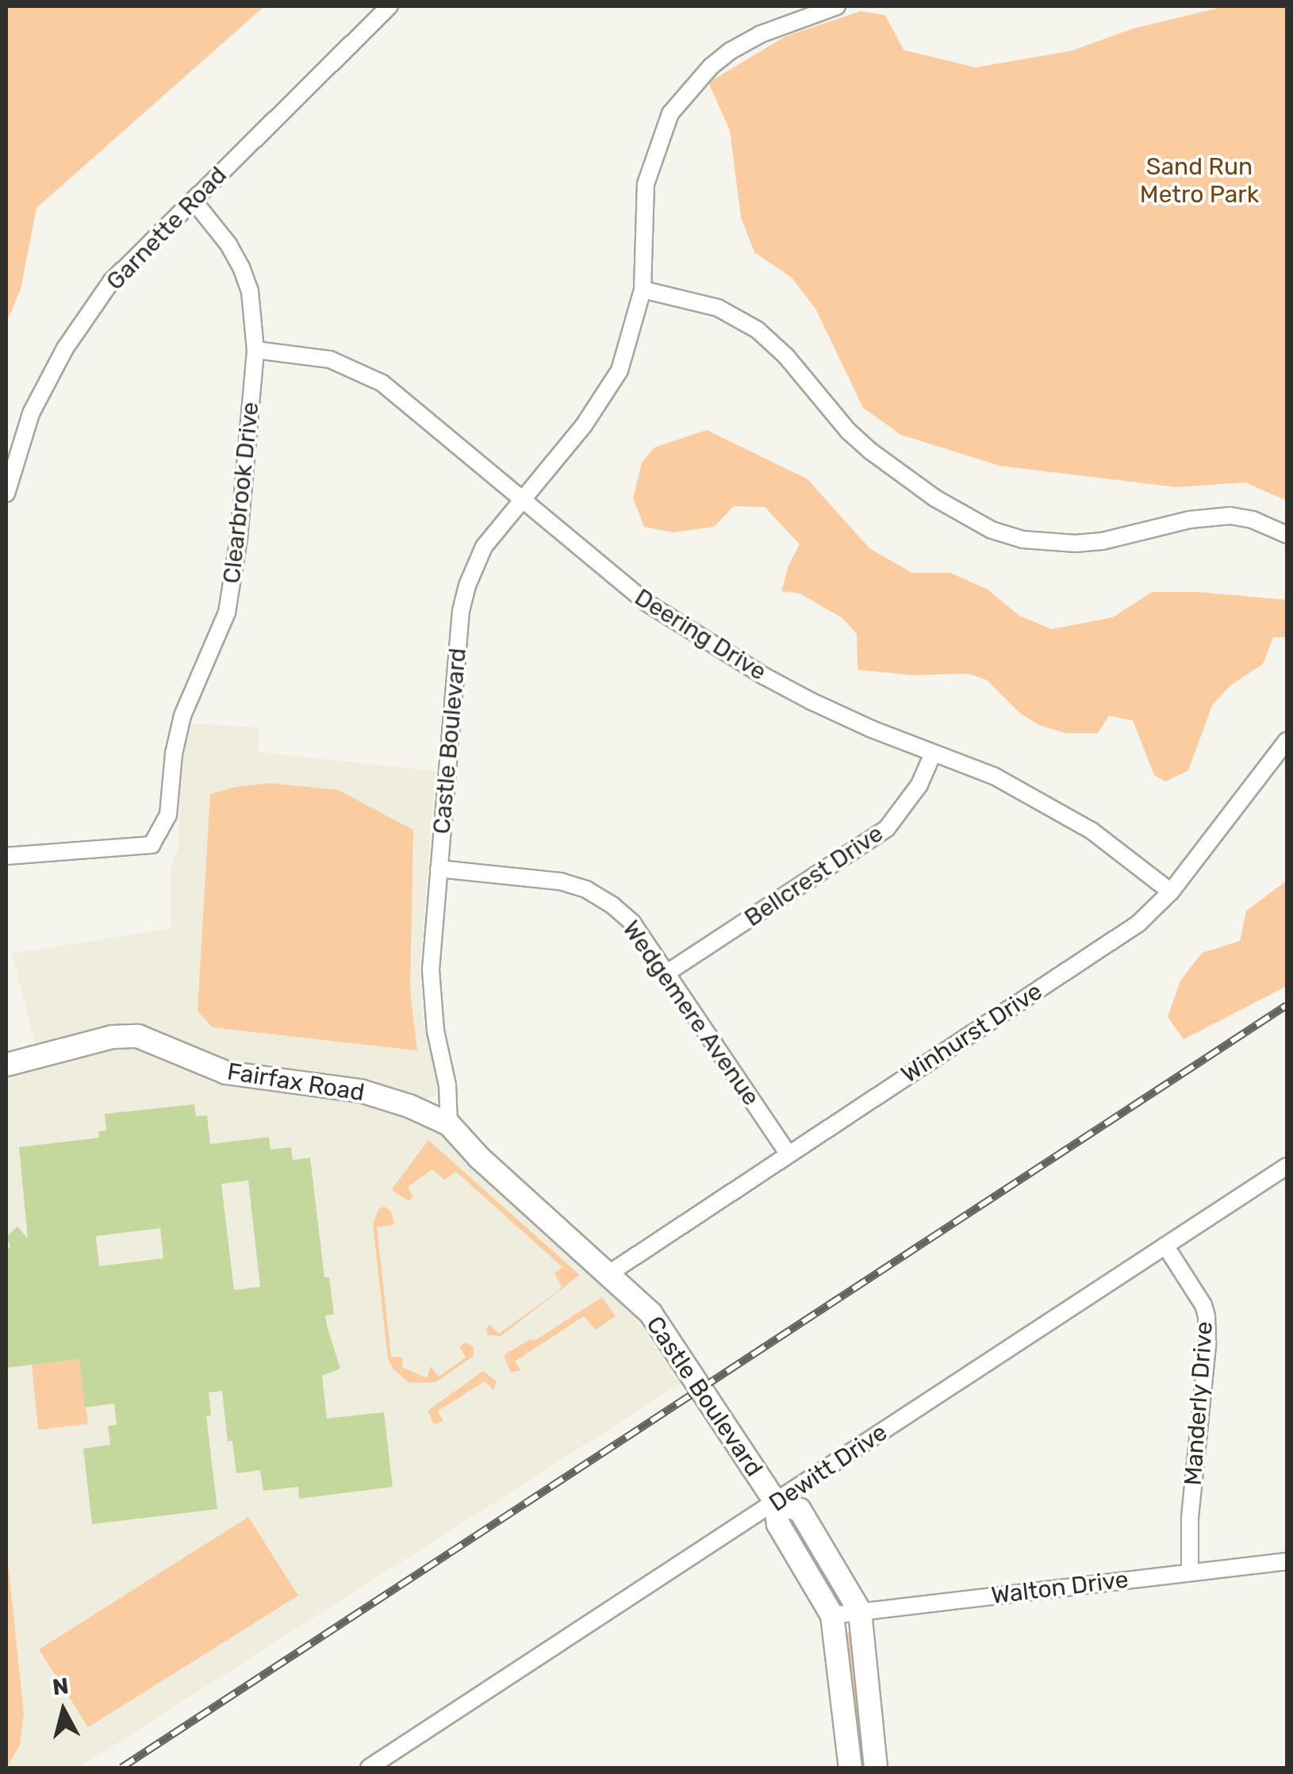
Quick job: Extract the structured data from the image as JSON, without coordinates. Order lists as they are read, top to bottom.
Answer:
{
  "streets": {
    "street": [
      "Garnette Road",
      "Clearbrook Drive",
      "Deering Drive",
      "Castle Boulevard",
      "Bellcrest Drive",
      "Wedgemere Avenue",
      "Winhurst Drive",
      "Fairfax Road",
      "Manderly Drive",
      "Dewitt Drive",
      "Walton Drive"
    ]
  },
  "crossings": [
    ["Garnette Road", "Clearbrook Drive"],
    ["Clearbrook Drive", "Deering Drive"],
    ["Deering Drive", "Castle Boulevard"],
    ["Deering Drive", "Bellcrest Drive"],
    ["Deering Drive", "Winhurst Drive"],
    ["Castle Boulevard", "Wedgemere Avenue"],
    ["Castle Boulevard", "Winhurst Drive"],
    ["Castle Boulevard", "Fairfax Road"],
    ["Castle Boulevard", "Dewitt Drive"],
    ["Castle Boulevard", "Walton Drive"],
    ["Bellcrest Drive", "Wedgemere Avenue"],
    ["Wedgemere Avenue", "Winhurst Drive"],
    ["Manderly Drive", "Dewitt Drive"],
    ["Manderly Drive", "Walton Drive"]
  ],
  "parks": ["Sand Run Metro Park"],
  "north": "top"
}
